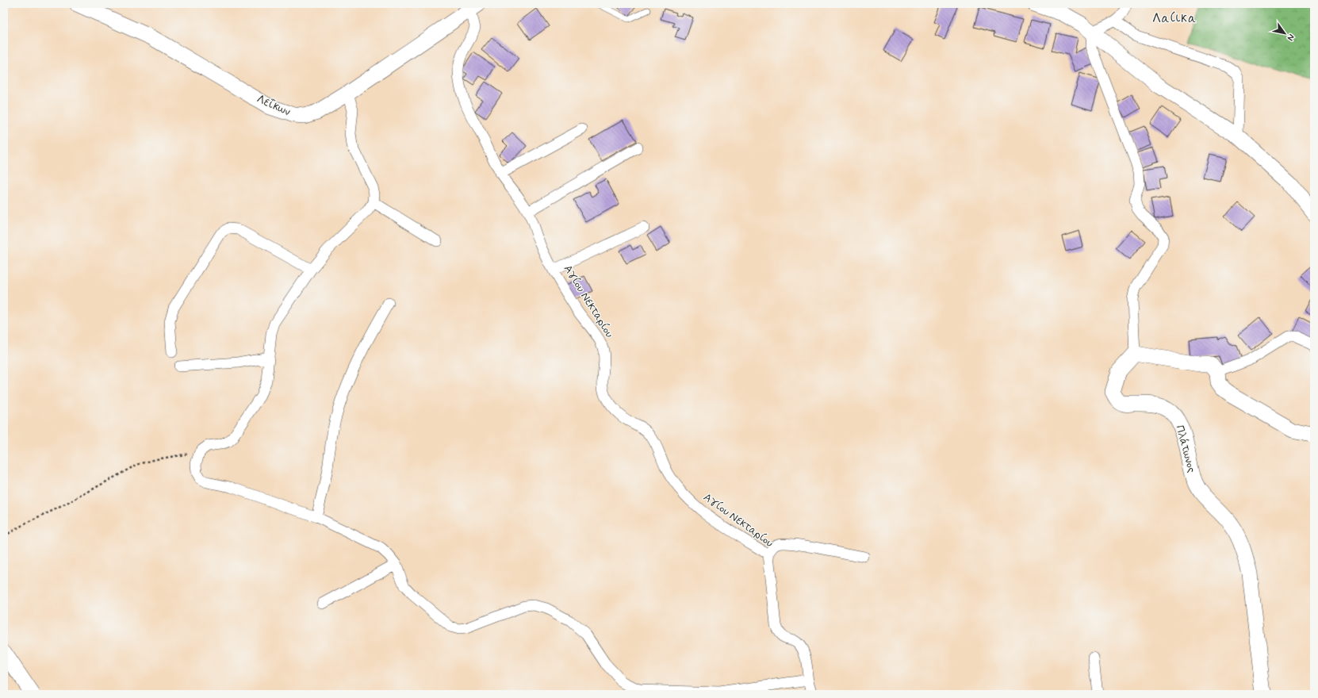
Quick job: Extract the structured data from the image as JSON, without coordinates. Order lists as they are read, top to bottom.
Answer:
{
  "streets": {
    "street": ["Λεΐκων", "Αγίου Νεκταρίου", "Πλάτωνος"]
  },
  "crossings": [
    ["Λεΐκων", "Αγίου Νεκταρίου"]
  ],
  "districts": ["Λαίικα"],
  "north": "bottom right"
}
